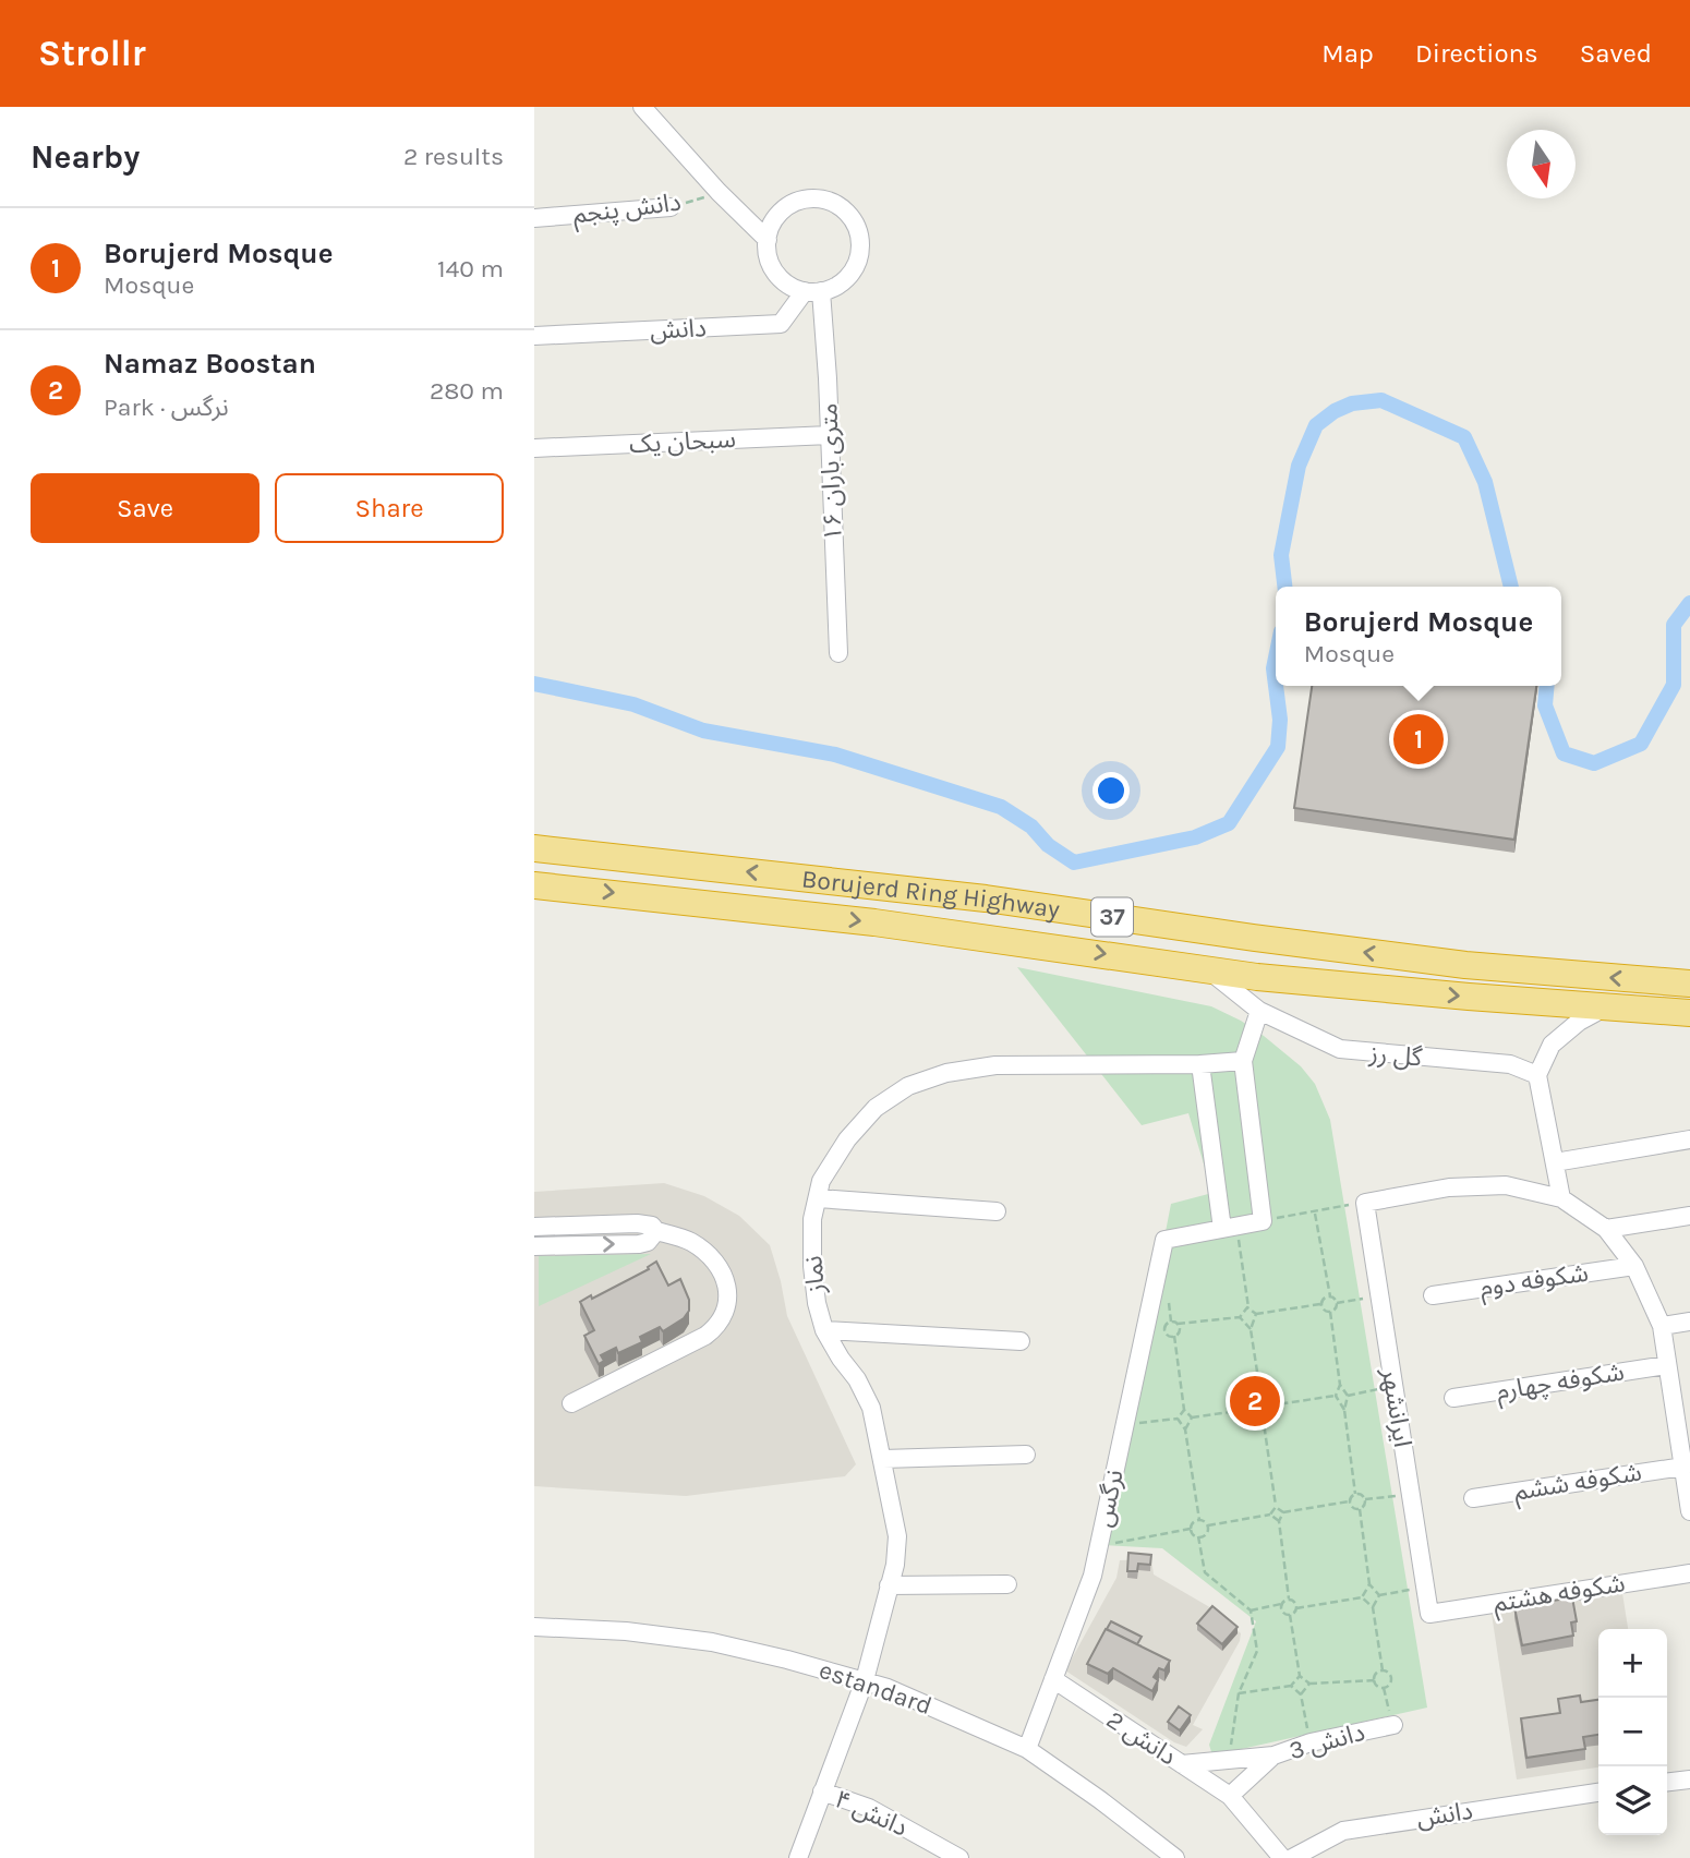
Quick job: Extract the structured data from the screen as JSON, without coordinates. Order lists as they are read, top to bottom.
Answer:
{
  "streets": {
    "highway": ["Borujerd Ring Highway", "37"],
    "street": [
      "دانش پنجم",
      "دانش",
      "سبحان یک",
      "۱۶ متری باران",
      "گل رز",
      "نماز",
      "شکوفه دوم",
      "شکوفه چهارم",
      "ایرانشهر",
      "شکوفه ششم",
      "نرگس",
      "شکوفه هشتم",
      "estandard",
      "دانش 2",
      "دانش 3",
      "دانش ۴"
    ]
  },
  "crossings": [
    ["دانش", "۱۶ متری باران"],
    ["سبحان یک", "۱۶ متری باران"],
    ["Borujerd Ring Highway", "گل رز"],
    ["نماز", "estandard"],
    ["نماز", "دانش ۴"],
    ["ایرانشهر", "شکوفه هشتم"],
    ["نرگس", "estandard"],
    ["نرگس", "دانش 2"],
    ["دانش 2", "دانش 3"]
  ],
  "north": "bottom",
  "page": {
    "header": "Strollr",
    "nav": ["Map", "Directions", "Saved"],
    "heading": ["Nearby", "2 results"],
    "list": [
      {
        "mark": "1",
        "name": "Borujerd Mosque",
        "note": "Mosque",
        "value": "140 m"
      },
      {
        "mark": "2",
        "name": "Namaz Boostan",
        "note": "Park · نرگس",
        "value": "280 m"
      }
    ],
    "buttons": ["Save", "Share"],
    "popup": ["Borujerd Mosque", "Mosque"],
    "pins": ["1", "2"],
    "map_buttons": ["+", "−"]
  }
}
